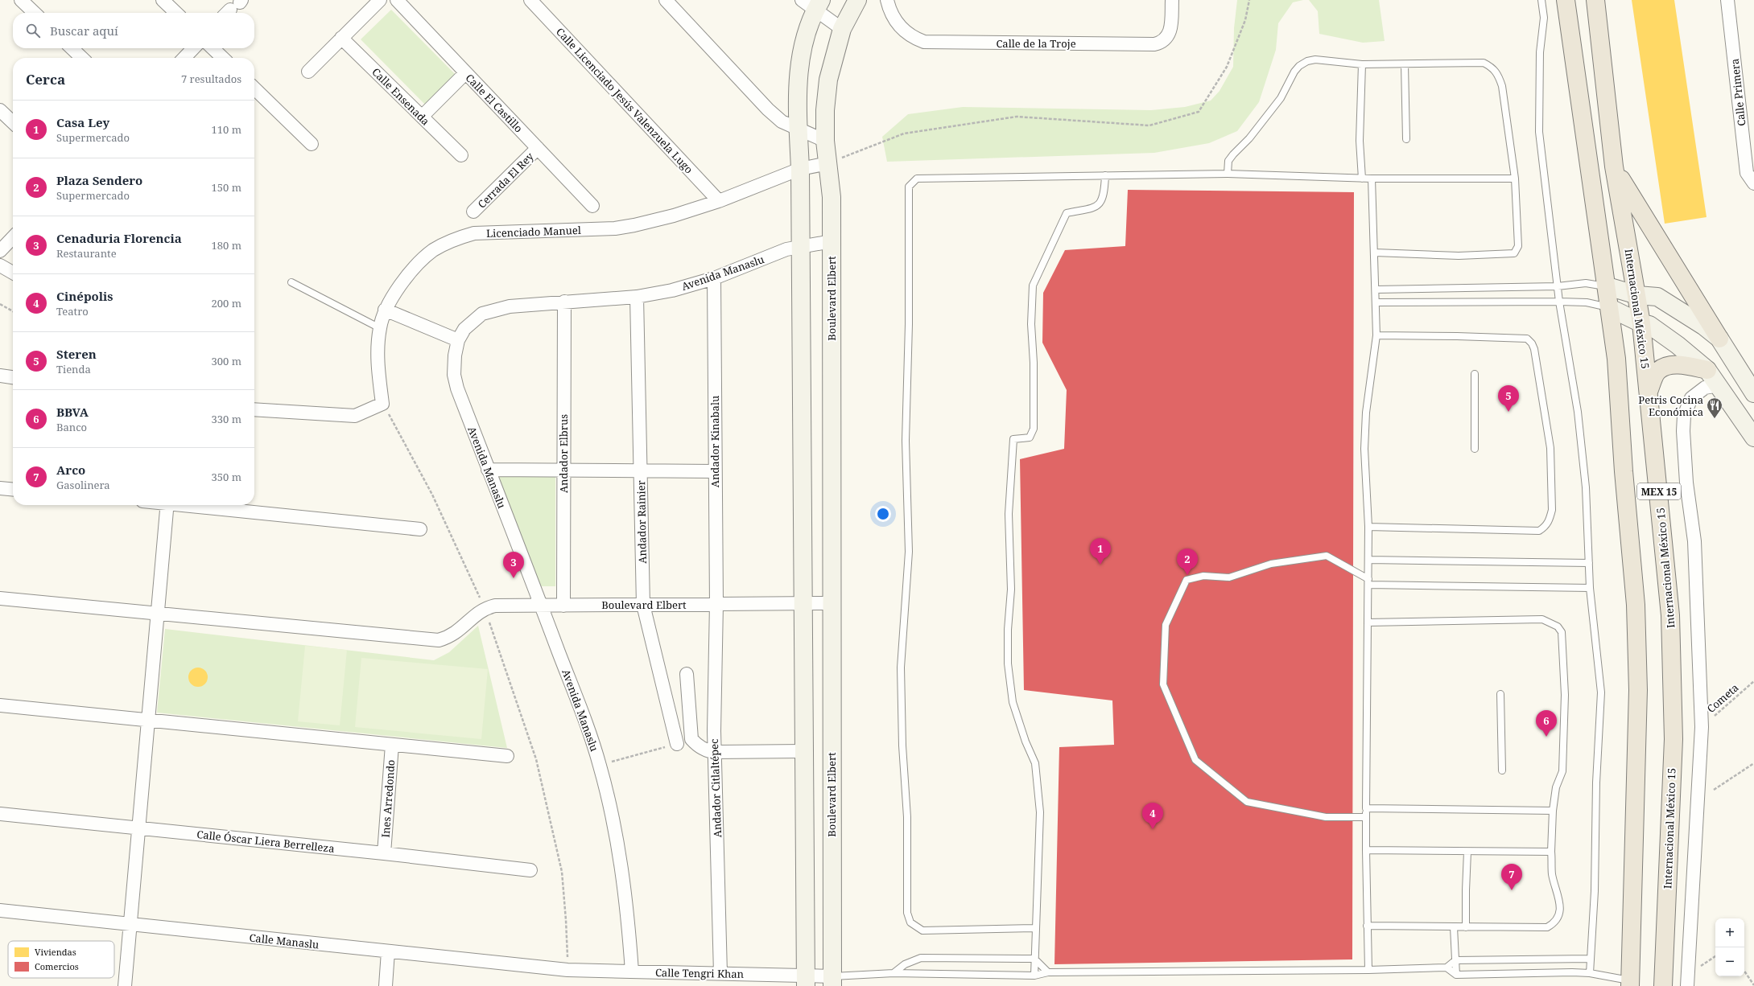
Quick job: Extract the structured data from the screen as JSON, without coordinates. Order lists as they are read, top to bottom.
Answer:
{
  "streets": {
    "main road": ["Internacional México 15", "MEX 15"],
    "street": [
      "Calle de la Troje",
      "Calle Primera",
      "Calle Ensenada",
      "Calle Licenciado Jesús Valenzuela Lugo",
      "Calle El Castillo",
      "Cerrada El Rey",
      "Licenciado Manuel",
      "Avenida Manaslu",
      "Boulevard Elbert",
      "Andador Kinabalu",
      "Andador Elbrus",
      "Andador Rainier",
      "Andador Citlaltépec",
      "Ines Arredondo",
      "Calle Óscar Liera Berrelleza",
      "Calle Manaslu",
      "Calle Tengri Khan"
    ],
    "path": ["Cometa"]
  },
  "crossings": [
    ["Calle Licenciado Jesús Valenzuela Lugo", "Licenciado Manuel"],
    ["Calle El Castillo", "Cerrada El Rey"],
    ["Licenciado Manuel", "Boulevard Elbert"],
    ["Avenida Manaslu", "Boulevard Elbert"],
    ["Avenida Manaslu", "Andador Kinabalu"],
    ["Avenida Manaslu", "Andador Elbrus"],
    ["Avenida Manaslu", "Andador Rainier"],
    ["Avenida Manaslu", "Calle Tengri Khan"],
    ["Boulevard Elbert", "Andador Kinabalu"],
    ["Boulevard Elbert", "Andador Elbrus"],
    ["Boulevard Elbert", "Andador Rainier"],
    ["Boulevard Elbert", "Andador Citlaltépec"],
    ["Boulevard Elbert", "Calle Tengri Khan"],
    ["Andador Kinabalu", "Andador Citlaltépec"],
    ["Andador Citlaltépec", "Calle Tengri Khan"],
    ["Ines Arredondo", "Calle Óscar Liera Berrelleza"],
    ["Calle Manaslu", "Calle Tengri Khan"]
  ],
  "places": {
    "restaurant": ["Petris Cocina Económica"]
  },
  "legend": ["Viviendas", "Comercios"],
  "page": {
    "search": "Buscar aquí",
    "heading": ["Cerca", "7 resultados"],
    "list": [
      {
        "mark": "1",
        "name": "Casa Ley",
        "note": "Supermercado",
        "value": "110 m"
      },
      {
        "mark": "2",
        "name": "Plaza Sendero",
        "note": "Supermercado",
        "value": "150 m"
      },
      {
        "mark": "3",
        "name": "Cenaduria Florencia",
        "note": "Restaurante",
        "value": "180 m"
      },
      {
        "mark": "4",
        "name": "Cinépolis",
        "note": "Teatro",
        "value": "200 m"
      },
      {
        "mark": "5",
        "name": "Steren",
        "note": "Tienda",
        "value": "300 m"
      },
      {
        "mark": "6",
        "name": "BBVA",
        "note": "Banco",
        "value": "330 m"
      },
      {
        "mark": "7",
        "name": "Arco",
        "note": "Gasolinera",
        "value": "350 m"
      }
    ],
    "pins": [
      "5",
      "1",
      "2",
      "3",
      "6",
      "4",
      "7"
    ],
    "map_buttons": ["+", "−"]
  }
}
